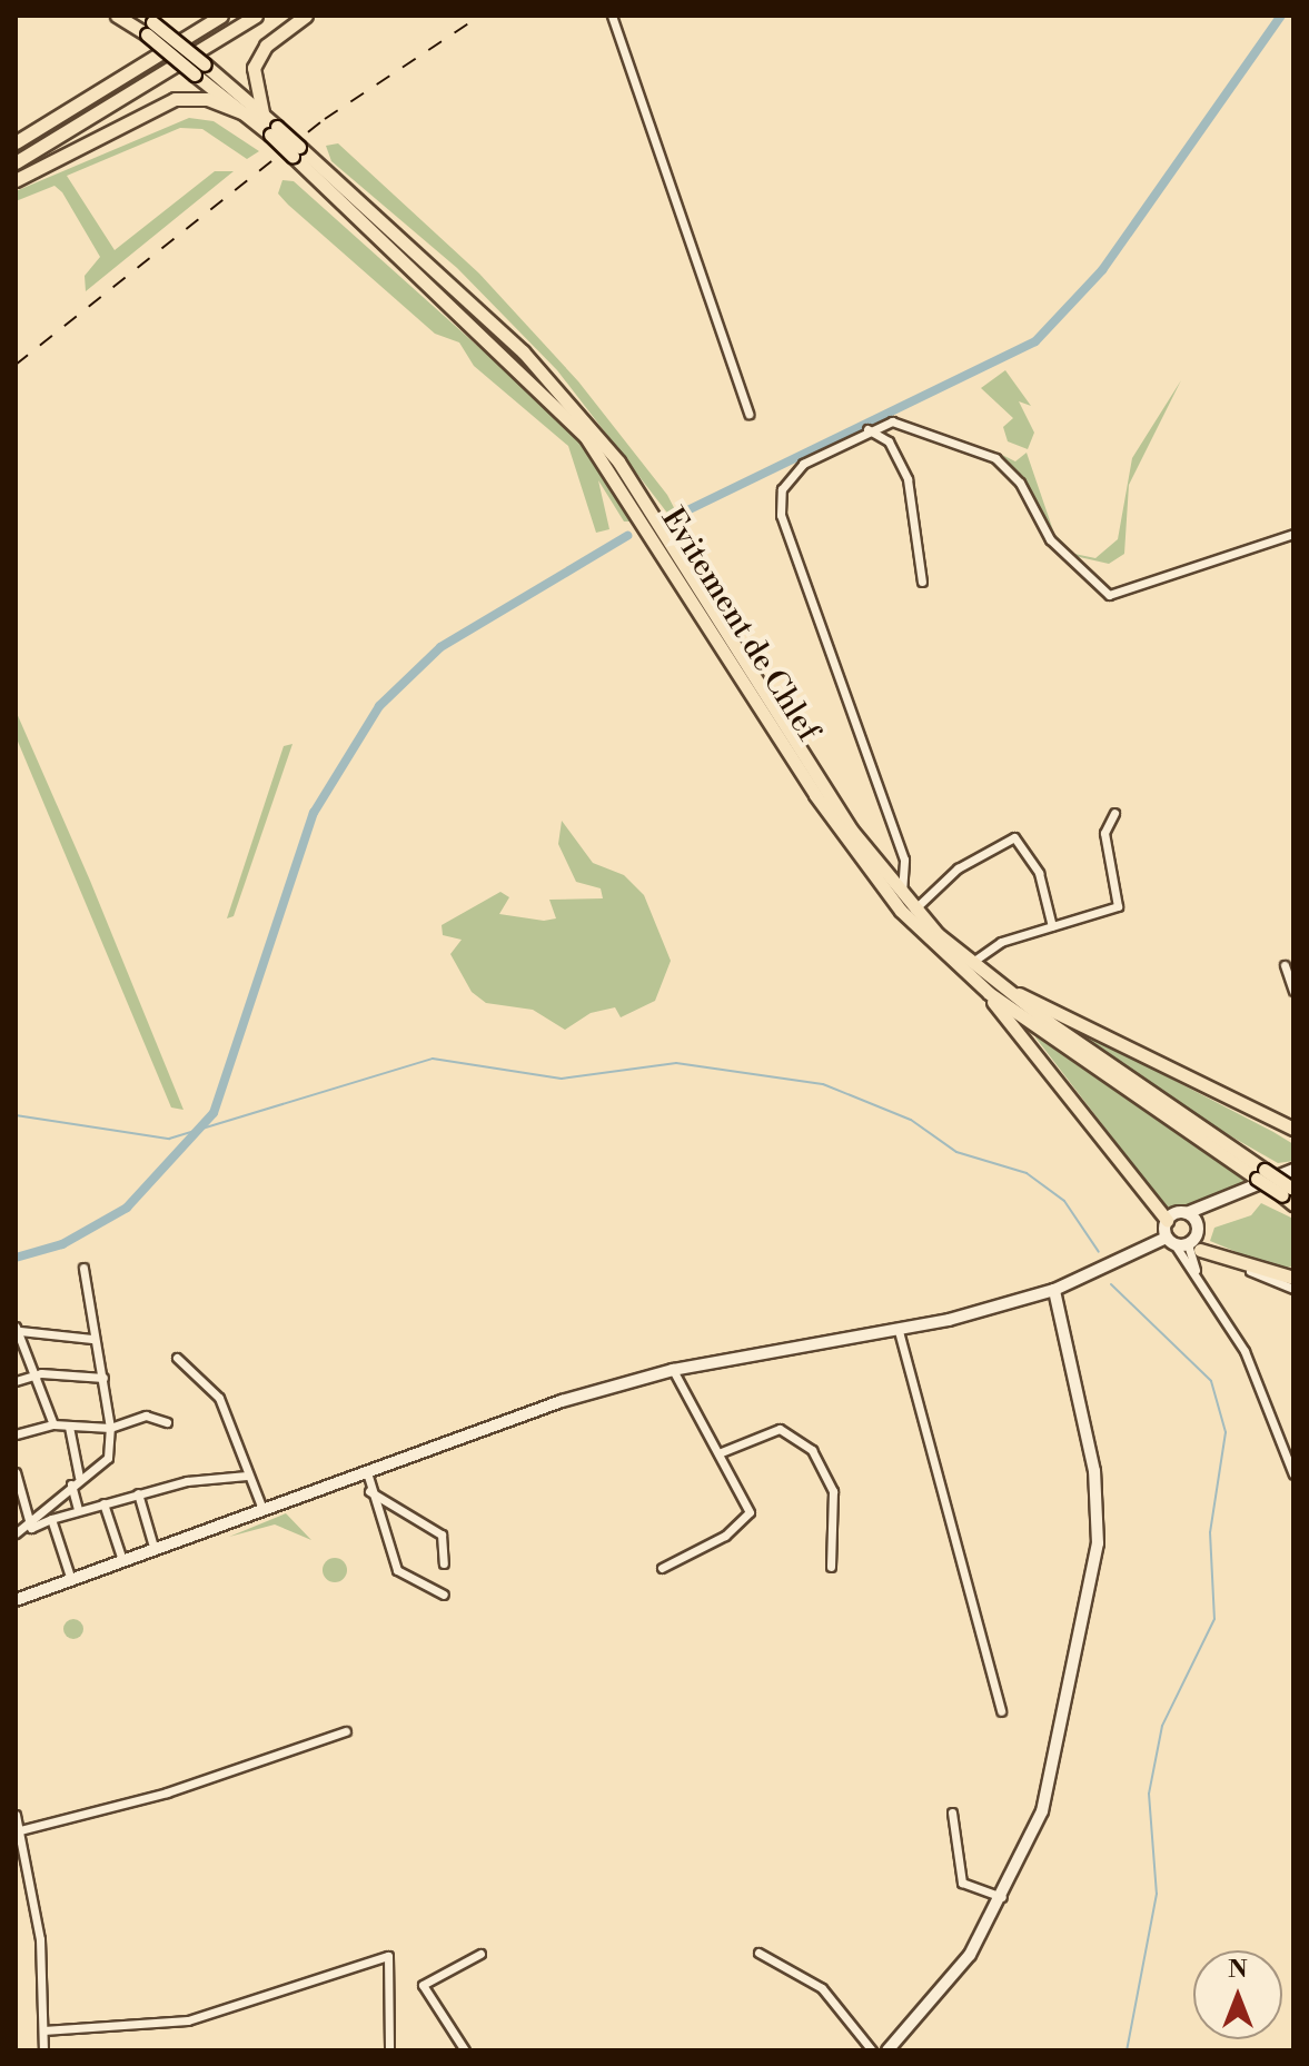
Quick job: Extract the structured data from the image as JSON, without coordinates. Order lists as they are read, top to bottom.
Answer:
{
  "streets": {
    "highway": ["Evitement de Chlef"]
  },
  "north": "top"
}
